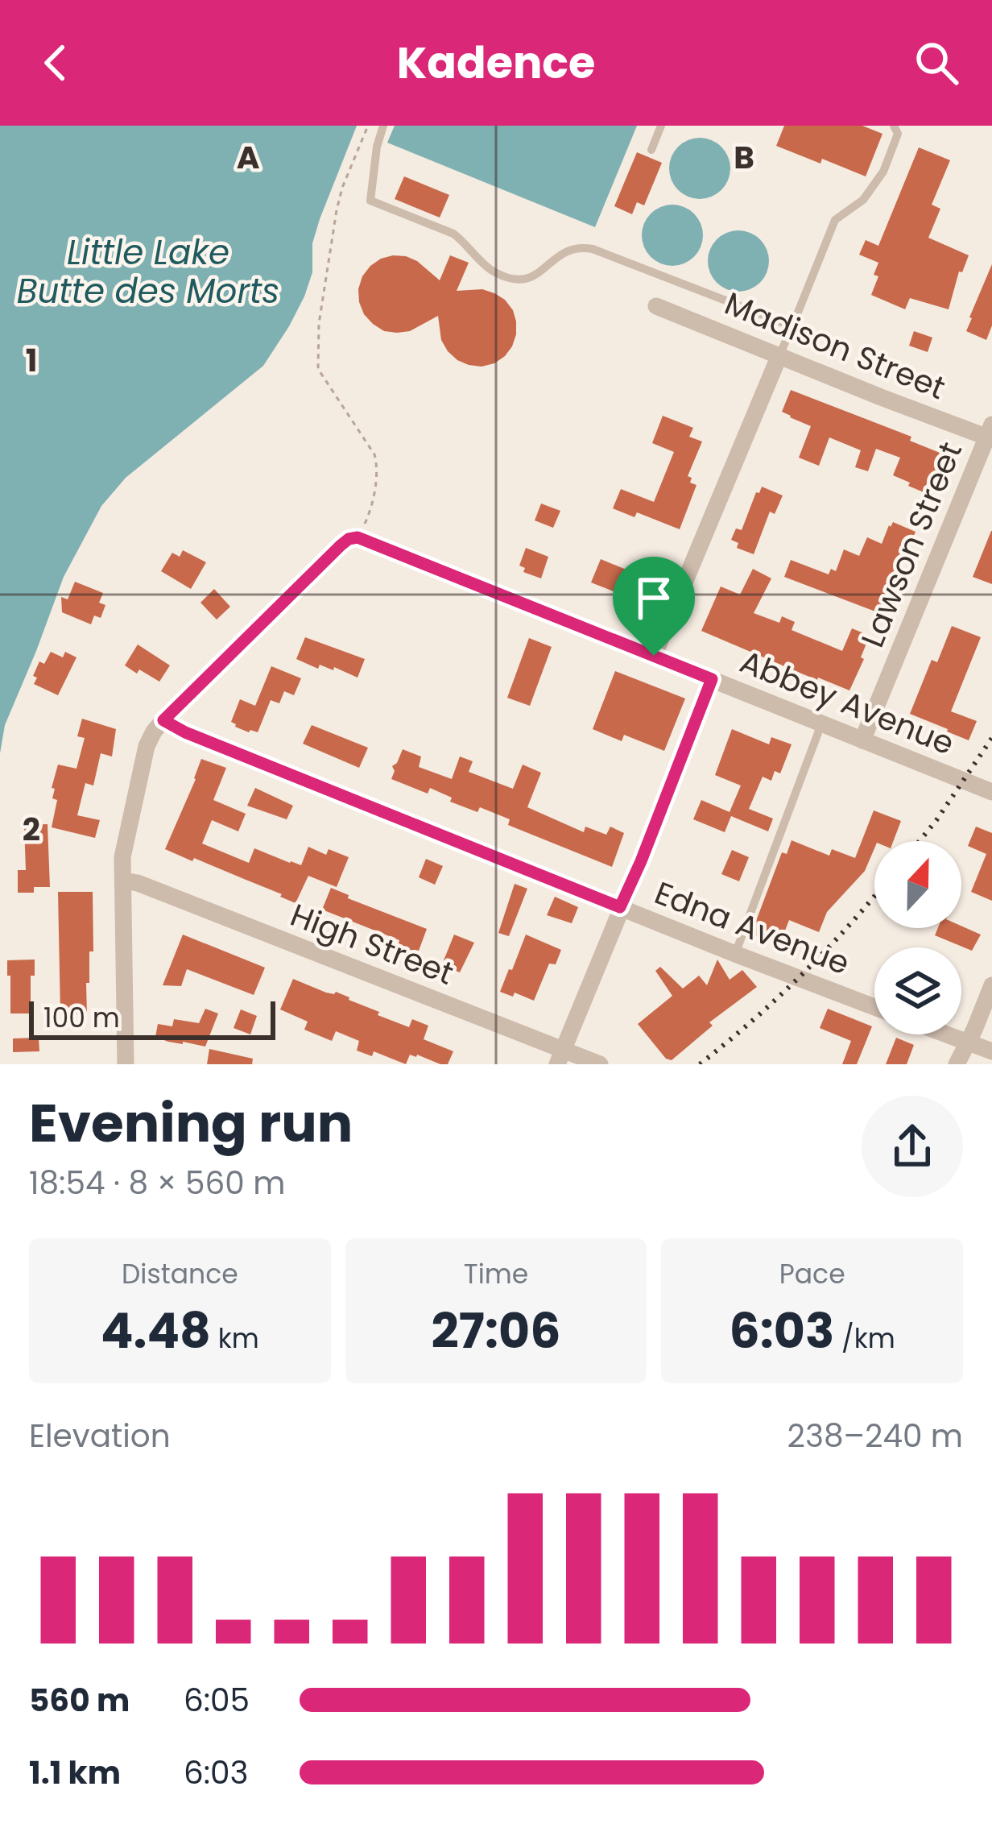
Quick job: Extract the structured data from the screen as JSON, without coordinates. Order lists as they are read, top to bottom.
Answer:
{
  "streets": {
    "street": [
      "Madison Street",
      "Lawson Street",
      "Abbey Avenue",
      "Edna Avenue",
      "High Street"
    ]
  },
  "crossings": [
    ["Madison Street", "Lawson Street"],
    ["Lawson Street", "Abbey Avenue"]
  ],
  "water": ["Little Lake Butte des Morts"],
  "scale_bar": "100 m",
  "north": "top",
  "page": {
    "header": "Kadence",
    "scale": "100 m",
    "heading": ["Evening run", "18:54 · 8 × 560 m"],
    "stats": [
      ["Distance", "4.48 km"],
      ["Time", "27:06"],
      ["Pace", "6:03 /km"]
    ],
    "chart": ["Elevation", "238–240 m"],
    "list": [
      {
        "name": "560 m",
        "note": "6:05"
      },
      {
        "name": "1.1 km",
        "note": "6:03"
      }
    ]
  },
  "grid": {
    "columns": ["A", "B"],
    "rows": ["1", "2"]
  }
}
